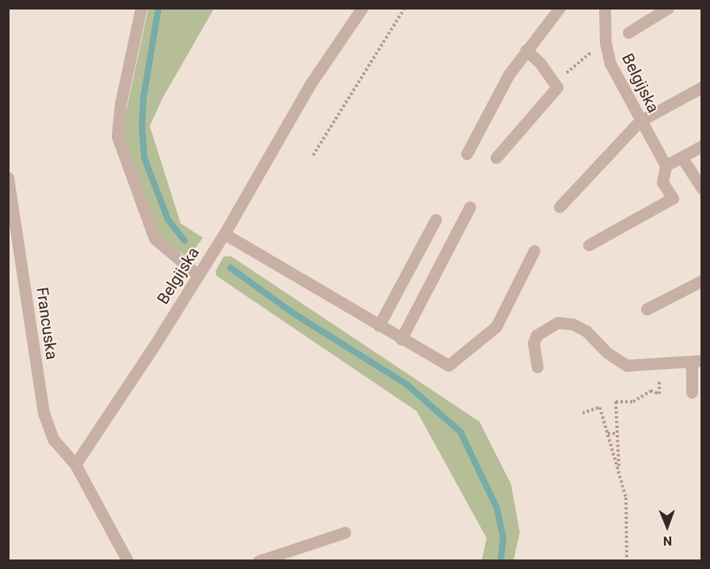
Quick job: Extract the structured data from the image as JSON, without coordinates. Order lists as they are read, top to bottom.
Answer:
{
  "streets": {
    "street": ["Belgijska", "Francuska"]
  },
  "crossings": [
    ["Belgijska", "Francuska"]
  ],
  "north": "bottom"
}
